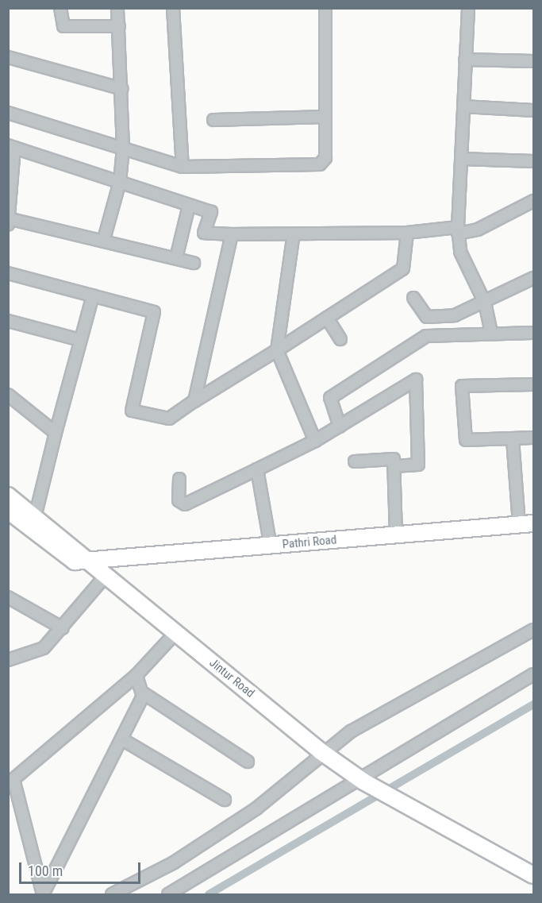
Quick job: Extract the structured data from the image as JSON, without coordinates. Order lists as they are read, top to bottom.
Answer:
{
  "streets": {
    "highway": ["Pathri Road", "Jintur Road"]
  },
  "crossings": [
    ["Pathri Road", "Jintur Road"]
  ],
  "scale_bar": "100 m"
}
